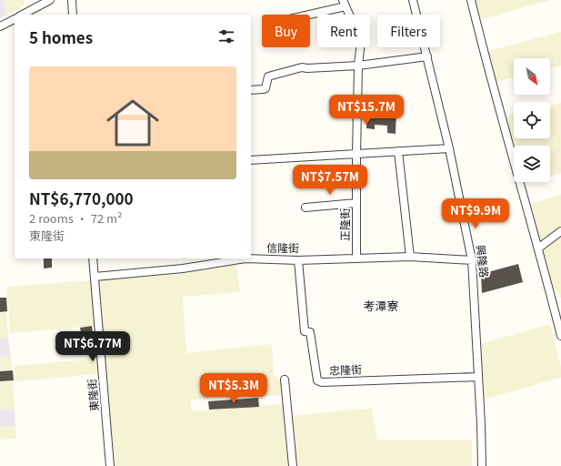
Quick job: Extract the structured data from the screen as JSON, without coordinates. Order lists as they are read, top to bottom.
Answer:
{
  "streets": {
    "street": [
      "正隆街",
      "信隆街",
      "興隆路",
      "忠隆街",
      "東隆街"
    ]
  },
  "crossings": [
    ["正隆街", "信隆街"],
    ["信隆街", "興隆路"],
    ["信隆街", "忠隆街"],
    ["信隆街", "東隆街"],
    ["興隆路", "忠隆街"]
  ],
  "districts": ["考潭寮"],
  "north": "bottom right",
  "page": {
    "chip": ["Buy", "Rent", "Filters"],
    "heading": "5 homes",
    "list": [
      {
        "name": "NT$6,770,000",
        "note": "2 rooms · 72 m² · 東隆街"
      }
    ],
    "price": [
      "NT$15.7M",
      "NT$7.57M",
      "NT$9.9M",
      "NT$6.77M",
      "NT$5.3M"
    ]
  }
}
